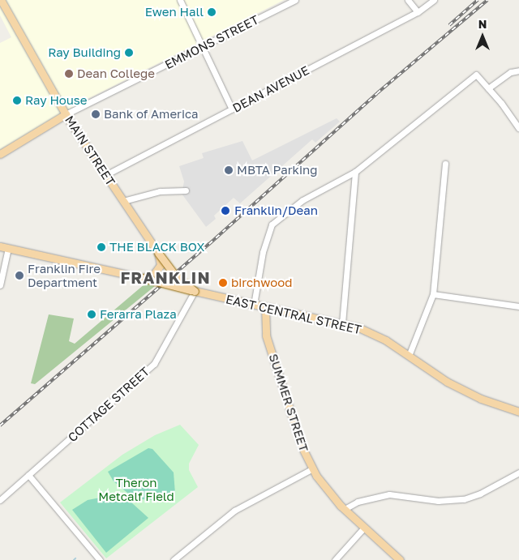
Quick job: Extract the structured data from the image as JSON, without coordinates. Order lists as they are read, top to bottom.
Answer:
{
  "streets": {
    "main road": [
      "EMMONS STREET",
      "MAIN STREET",
      "EAST CENTRAL STREET",
      "SUMMER STREET"
    ],
    "street": ["DEAN AVENUE", "COTTAGE STREET"]
  },
  "crossings": [
    ["EMMONS STREET", "MAIN STREET"],
    ["DEAN AVENUE", "MAIN STREET"],
    ["MAIN STREET", "EAST CENTRAL STREET"],
    ["MAIN STREET", "COTTAGE STREET"],
    ["EAST CENTRAL STREET", "SUMMER STREET"],
    ["EAST CENTRAL STREET", "COTTAGE STREET"]
  ],
  "districts": ["FRANKLIN"],
  "parks": ["Theron Metcalf Field"],
  "places": [
    "Ewen Hall",
    "Ray Building",
    "Dean College",
    "Ray House",
    "Bank of America",
    "MBTA Parking",
    "Franklin/Dean",
    "THE BLACK BOX",
    "Franklin Fire Department",
    "birchwood",
    "Ferarra Plaza"
  ],
  "north": "top"
}
